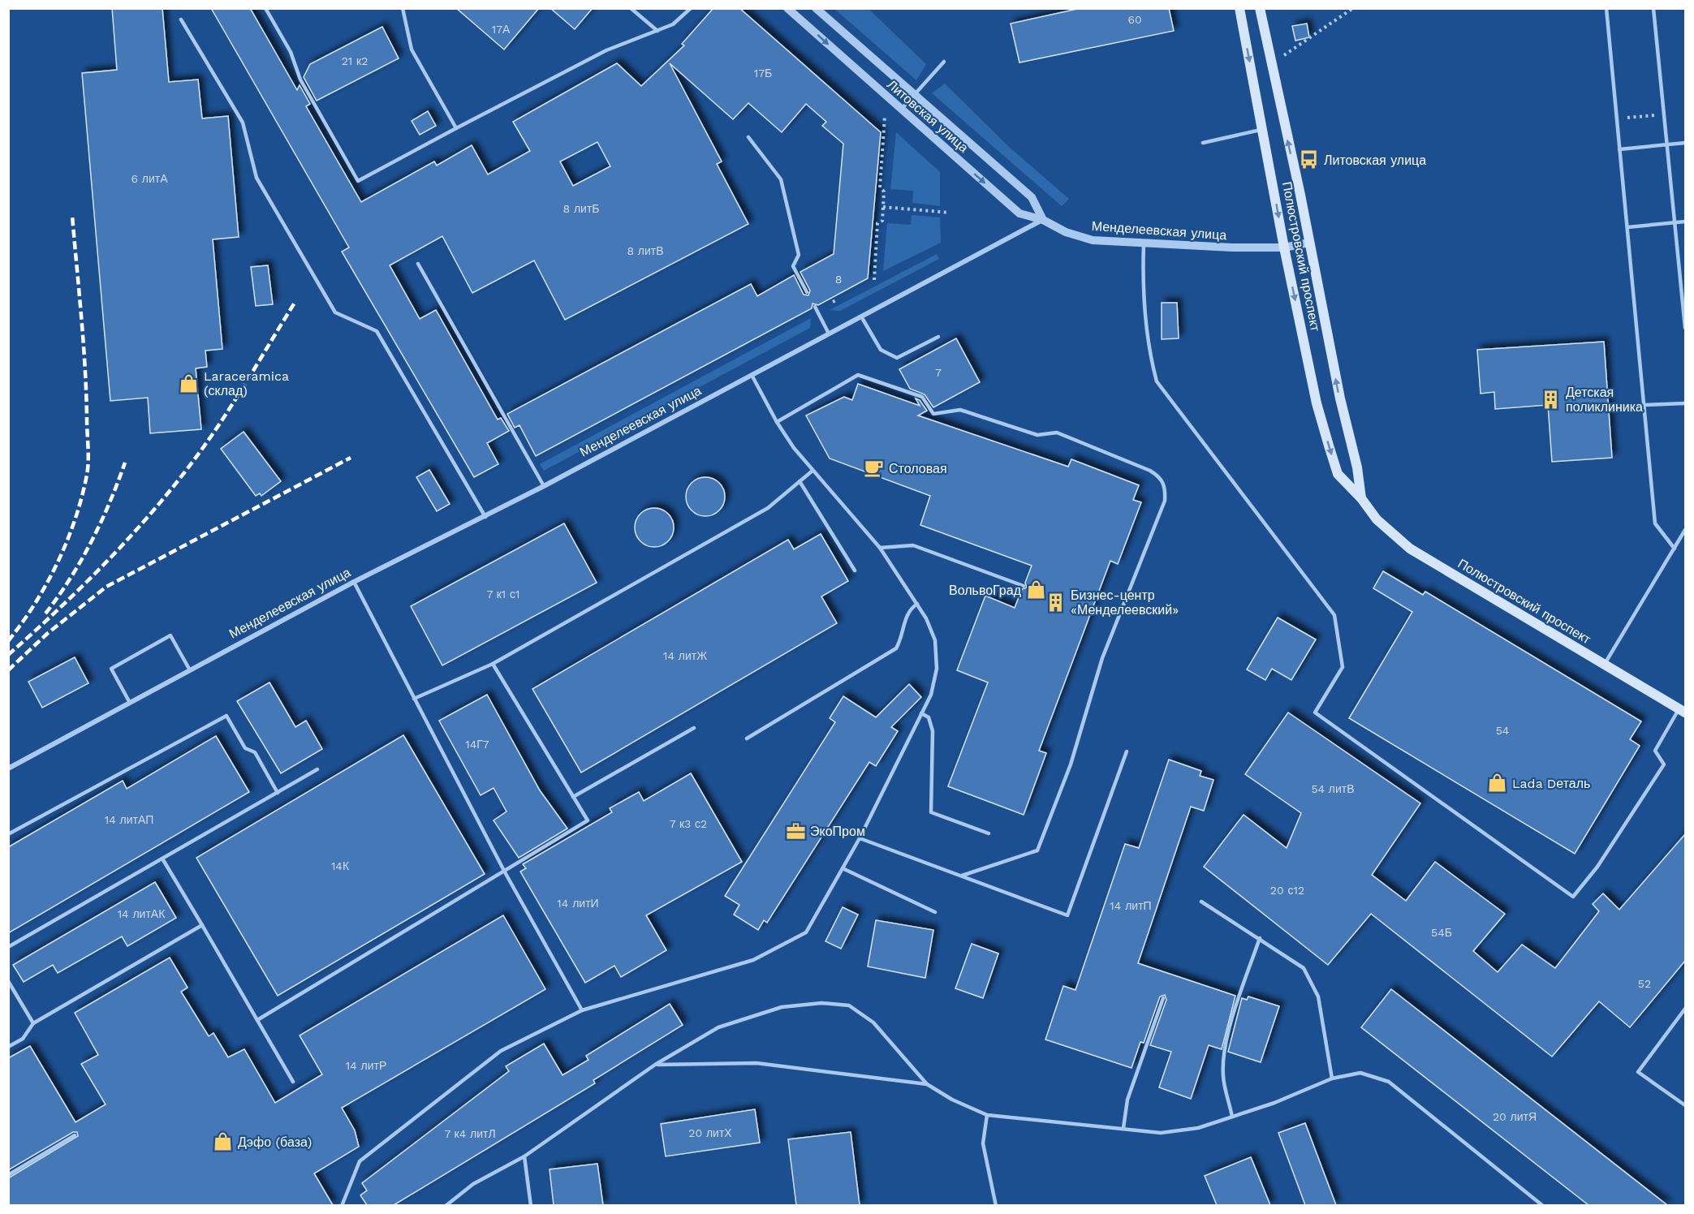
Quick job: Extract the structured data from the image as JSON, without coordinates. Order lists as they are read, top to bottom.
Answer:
{
  "streets": {
    "main road": ["Полюстровский проспект"],
    "street": ["Литовская улица", "Менделеевская улица"]
  },
  "crossings": [
    ["Литовская улица", "Менделеевская улица"],
    ["Менделеевская улица", "Полюстровский проспект"]
  ],
  "places": {
    "bus stop": ["Литовская улица"],
    "shop": [
      "Laraceramica (склад)",
      "ВольвоГрад",
      "Lada Dеталь",
      "Дэфо (база)"
    ],
    "building": ["Детская поликлиника", "Бизнес-центр «Менделеевский»"],
    "cafe": ["Столовая"],
    "office": ["ЭкоПром"]
  },
  "house_numbers": [
    "60",
    "17А",
    "21 к2",
    "17Б",
    "6 литА",
    "8 литБ",
    "8 литВ",
    "8",
    "7",
    "7 к1 с1",
    "14 литЖ",
    "54",
    "14Г7",
    "54 литВ",
    "14 литАП",
    "7 к3 с2",
    "14К",
    "20 с12",
    "14 литИ",
    "14 литП",
    "14 литАК",
    "54Б",
    "52",
    "14 литР",
    "20 литЯ",
    "20 литХ",
    "7 к4 литЛ"
  ]
}
